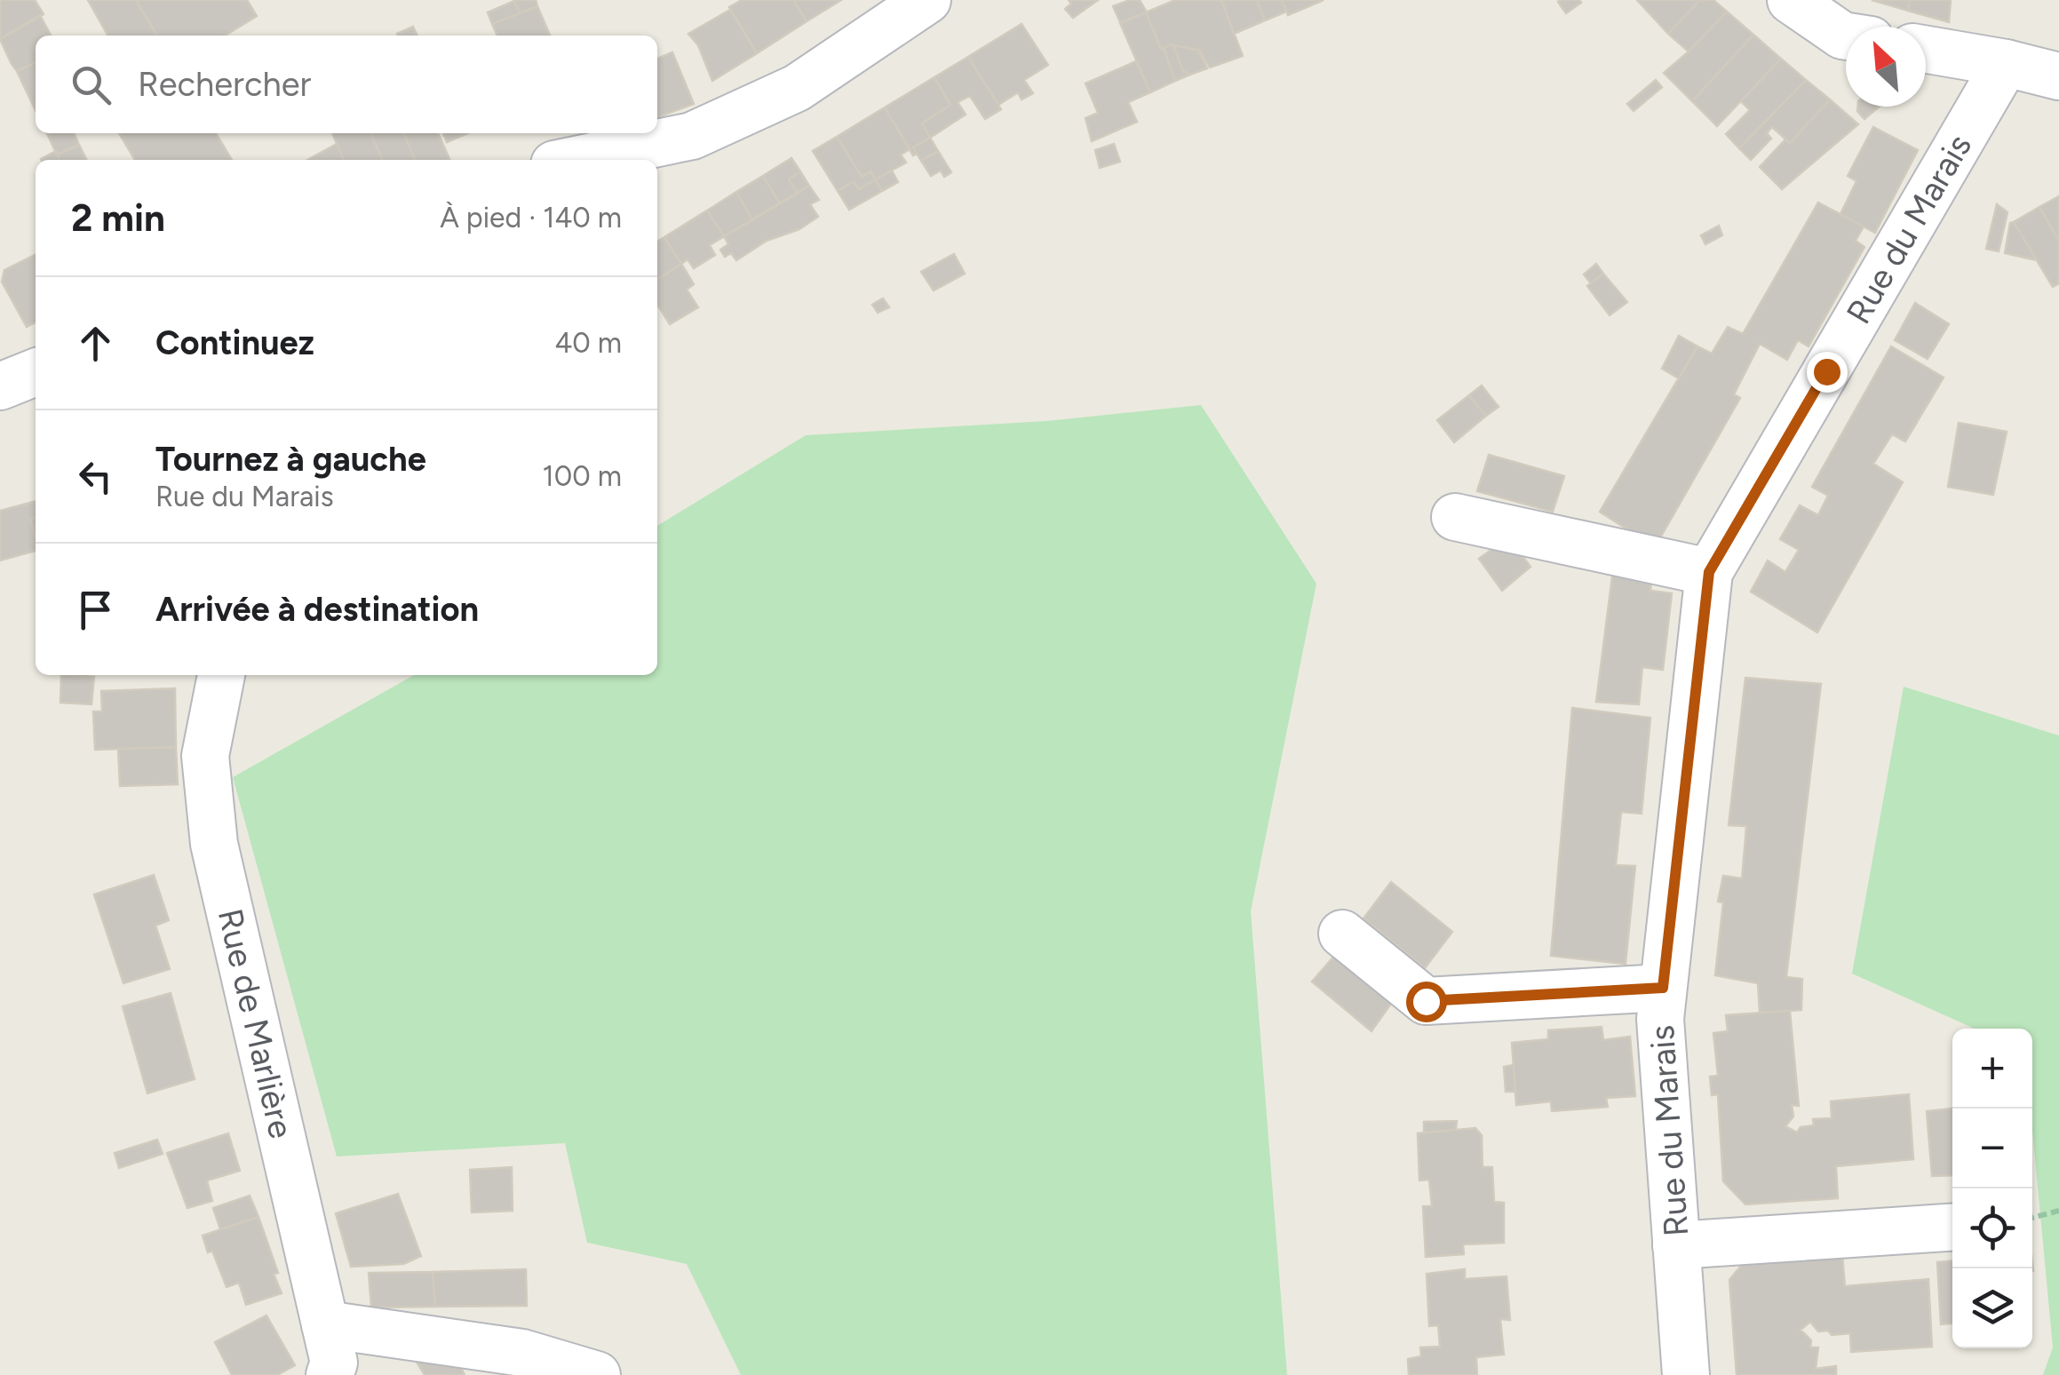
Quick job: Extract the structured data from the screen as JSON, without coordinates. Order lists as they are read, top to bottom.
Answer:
{
  "streets": {
    "street": ["Rue du Marais", "Rue de Marlière"]
  },
  "north": "top left",
  "page": {
    "search": "Rechercher",
    "heading": ["2 min", "À pied · 140 m"],
    "list": [
      ["Continuez", "40 m"],
      ["Tournez à gauche", "Rue du Marais", "100 m"],
      "Arrivée à destination"
    ],
    "map_buttons": ["+", "−"]
  }
}
